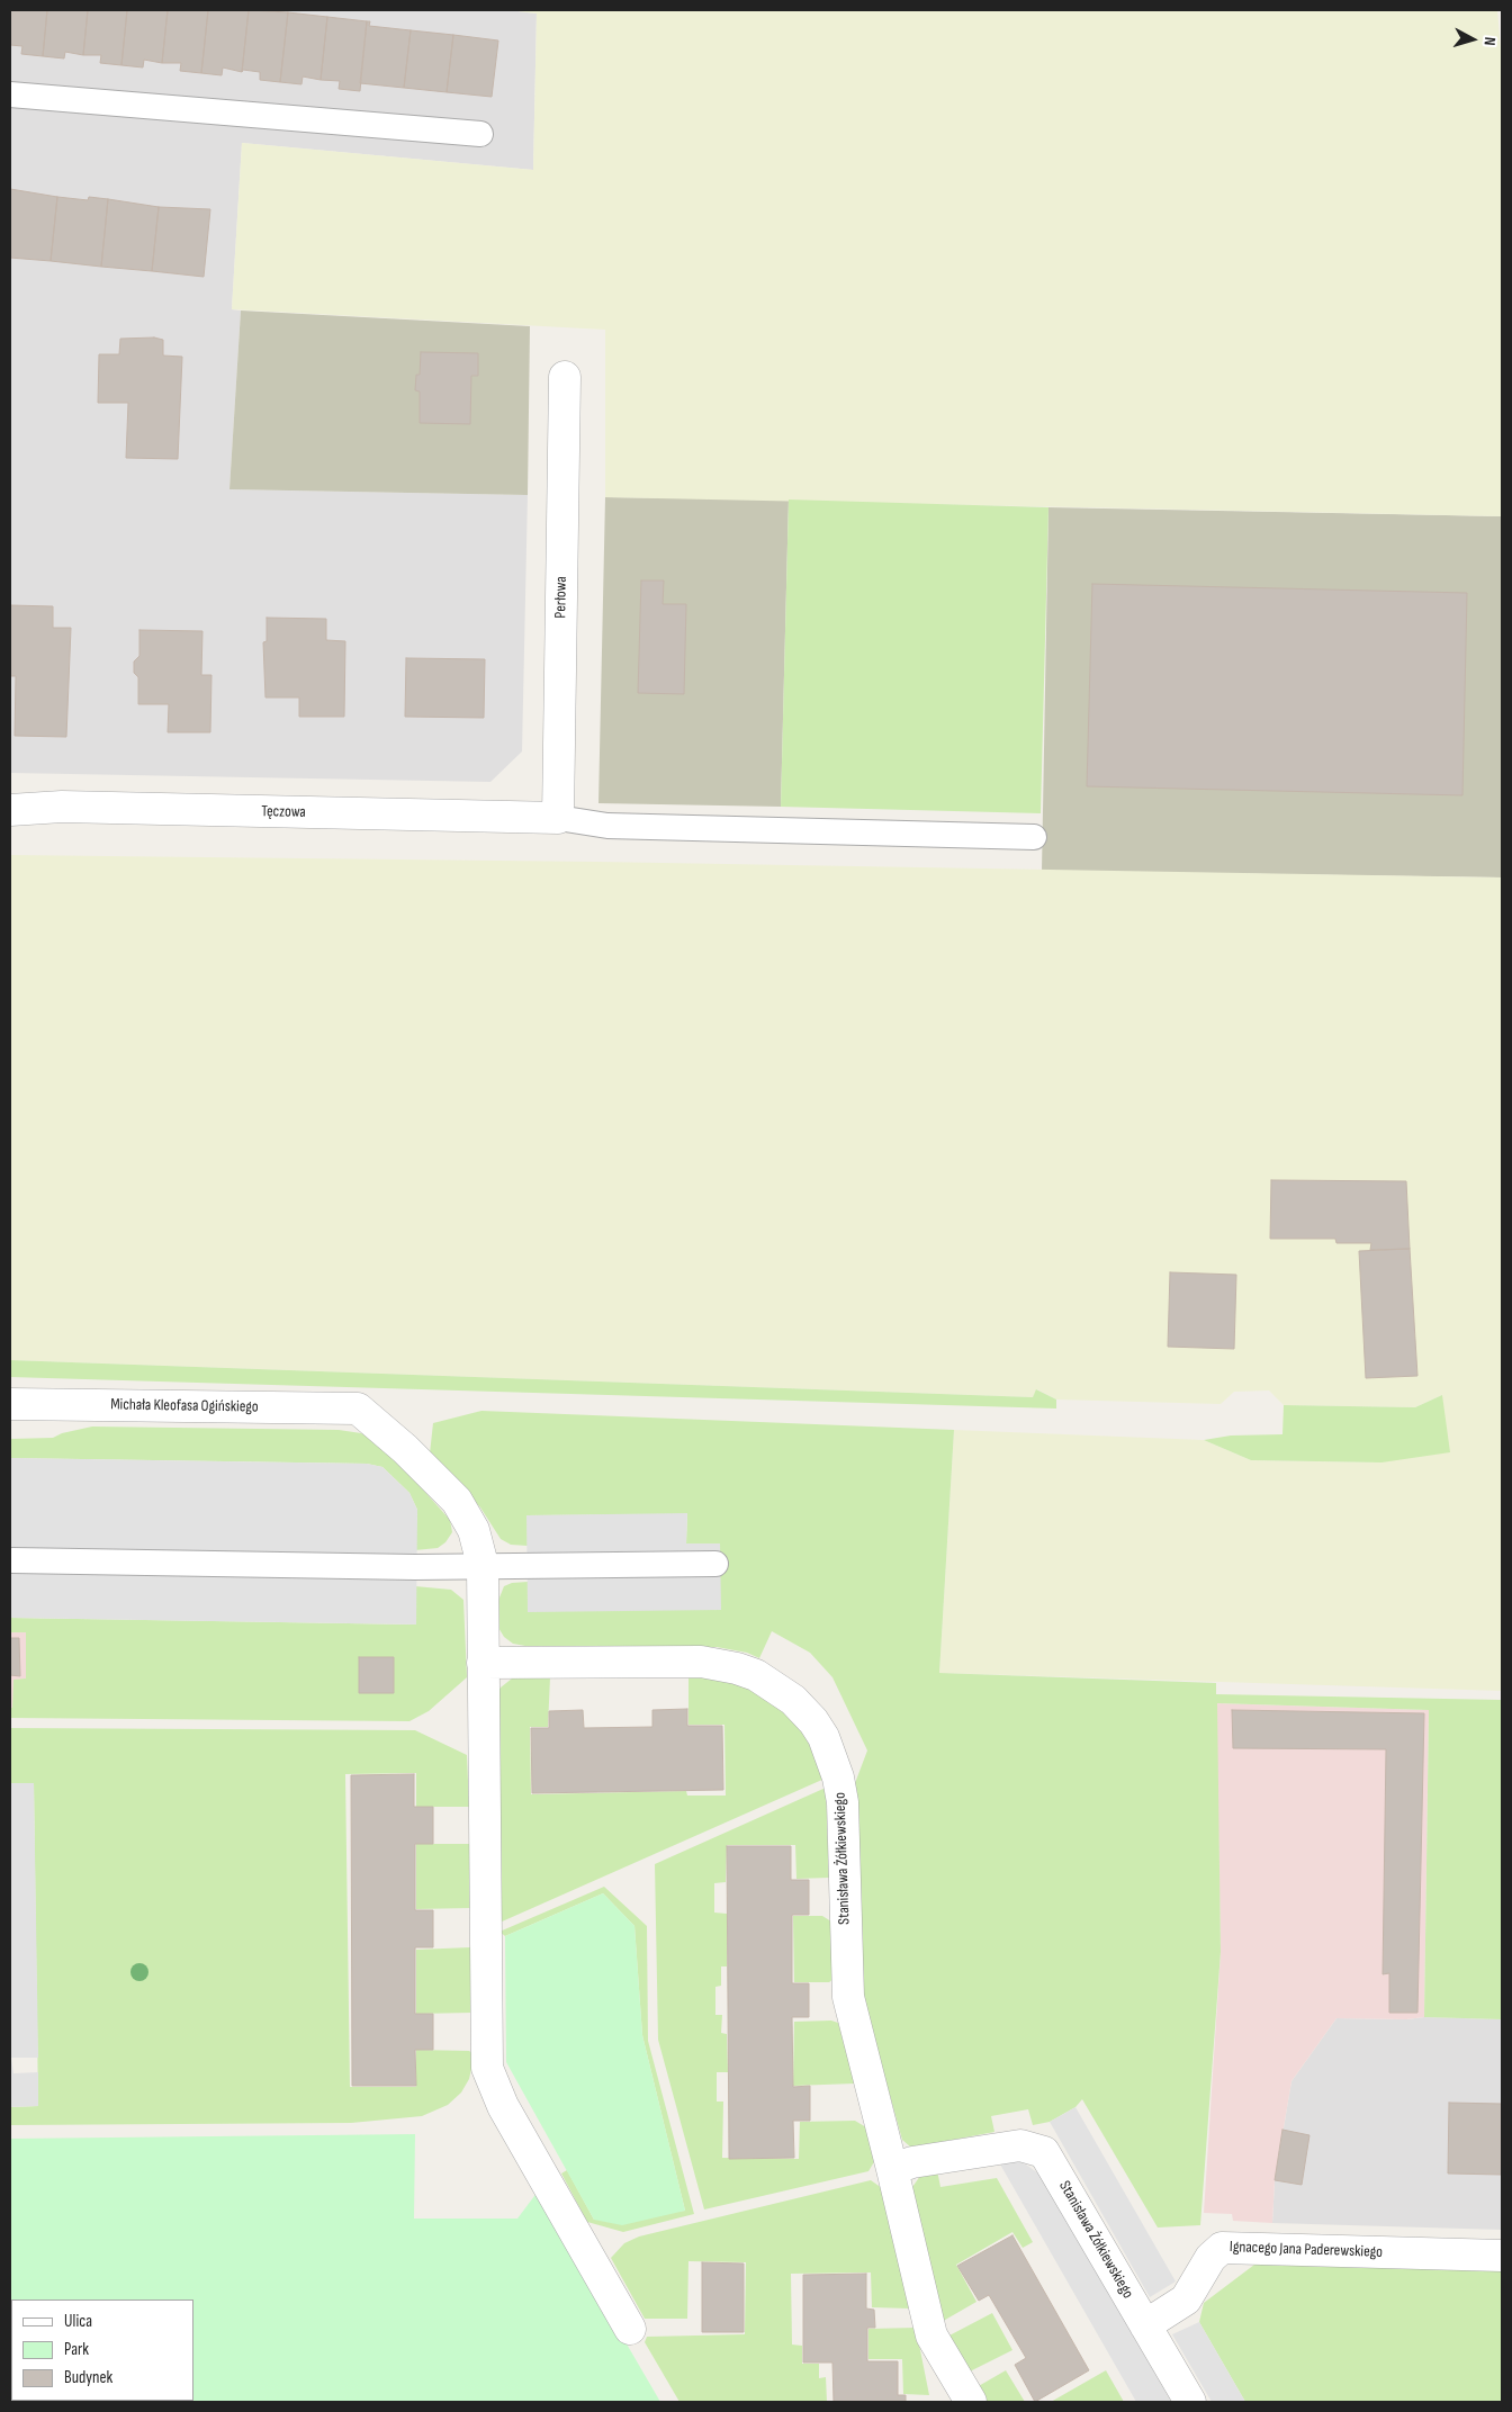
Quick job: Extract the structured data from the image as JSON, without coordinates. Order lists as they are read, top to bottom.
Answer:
{
  "streets": {
    "street": [
      "Perłowa",
      "Tęczowa",
      "Michała Kleofasa Ogińskiego",
      "Stanisława Żółkiewskiego",
      "Ignacego Jana Paderewskiego"
    ]
  },
  "crossings": [
    ["Perłowa", "Tęczowa"],
    ["Stanisława Żółkiewskiego", "Ignacego Jana Paderewskiego"]
  ],
  "legend": ["Ulica", "Park", "Budynek"],
  "north": "right"
}
